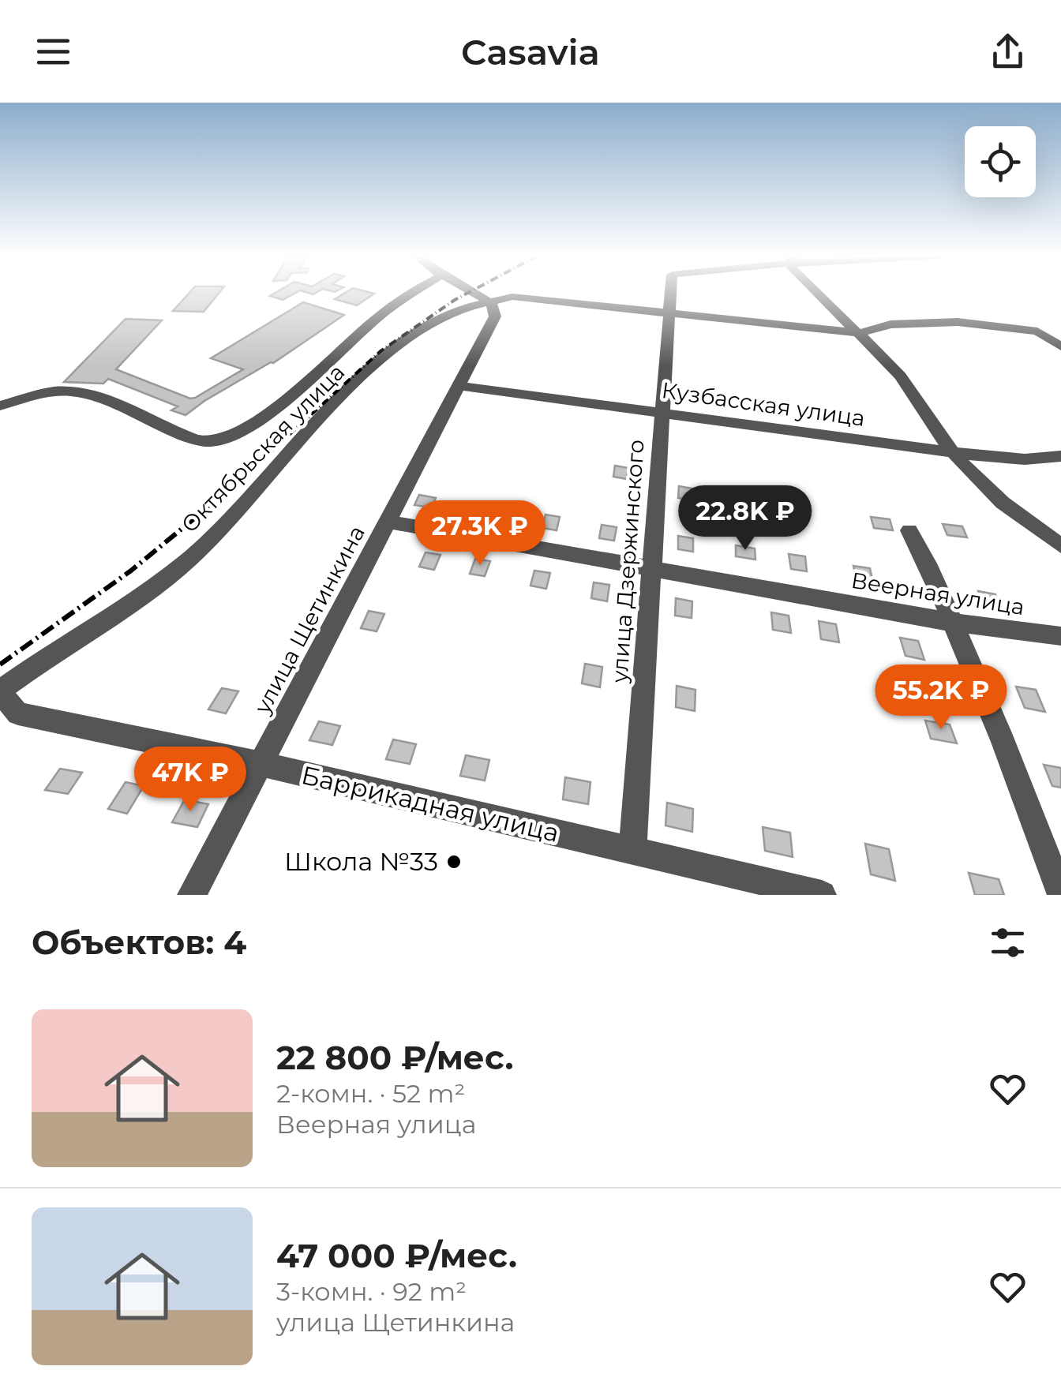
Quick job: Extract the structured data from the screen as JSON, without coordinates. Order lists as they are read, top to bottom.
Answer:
{
  "streets": {
    "street": [
      "Кузбасская улица",
      "Октябрьская улица",
      "улица Дзержинского",
      "Веерная улица",
      "улица Щетинкина",
      "Баррикадная улица"
    ]
  },
  "crossings": [
    ["Кузбасская улица", "улица Дзержинского"],
    ["Кузбасская улица", "улица Щетинкина"],
    ["Октябрьская улица", "улица Щетинкина"],
    ["Октябрьская улица", "Баррикадная улица"],
    ["улица Дзержинского", "Веерная улица"],
    ["улица Дзержинского", "Баррикадная улица"],
    ["Веерная улица", "улица Щетинкина"],
    ["улица Щетинкина", "Баррикадная улица"]
  ],
  "places": ["Школа №33"],
  "page": {
    "header": "Casavia",
    "price": [
      "22.8K ₽",
      "27.3K ₽",
      "55.2K ₽",
      "47K ₽"
    ],
    "heading": "Объектов: 4",
    "list": [
      {
        "name": "22 800 ₽/мес.",
        "note": "2-комн. · 52 m² · Веерная улица"
      },
      {
        "name": "47 000 ₽/мес.",
        "note": "3-комн. · 92 m² · улица Щетинкина"
      }
    ]
  }
}
